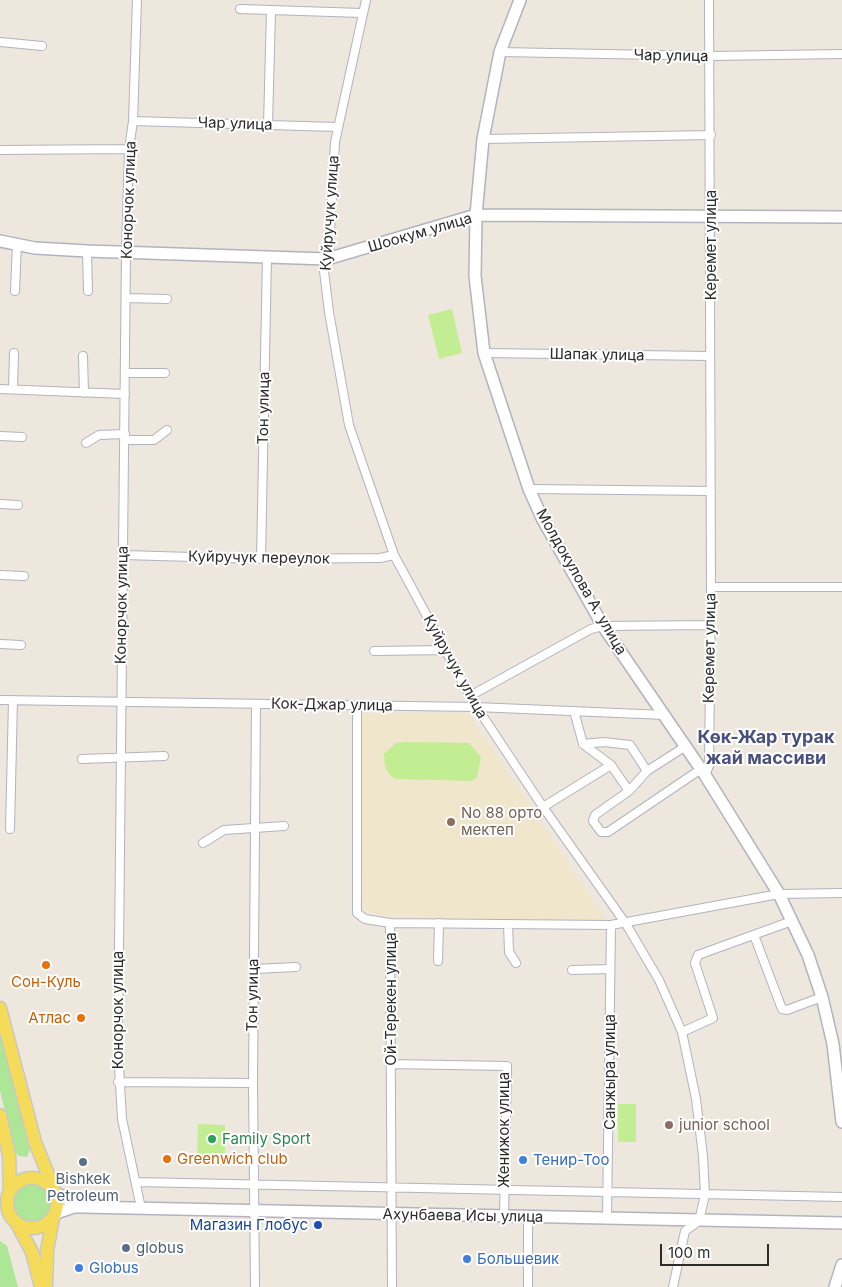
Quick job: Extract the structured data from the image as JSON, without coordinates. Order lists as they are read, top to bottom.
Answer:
{
  "streets": {
    "street": [
      "Чар улица",
      "Конорчок улица",
      "Куйручук улица",
      "Шоокум улица",
      "Керемет улица",
      "Шапак улица",
      "Тон улица",
      "Куйручук переулок",
      "Молдокулова А. улица",
      "Кок-Джар улица",
      "Ой-Терекен улица",
      "Санжыра улица",
      "Женижок улица",
      "Ахунбаева Исы улица"
    ]
  },
  "crossings": [
    ["Чар улица", "Конорчок улица"],
    ["Чар улица", "Куйручук улица"],
    ["Чар улица", "Керемет улица"],
    ["Чар улица", "Молдокулова А. улица"],
    ["Конорчок улица", "Шоокум улица"],
    ["Конорчок улица", "Куйручук переулок"],
    ["Конорчок улица", "Кок-Джар улица"],
    ["Конорчок улица", "Ахунбаева Исы улица"],
    ["Куйручук улица", "Шоокум улица"],
    ["Куйручук улица", "Куйручук переулок"],
    ["Куйручук улица", "Кок-Джар улица"],
    ["Куйручук улица", "Ахунбаева Исы улица"],
    ["Шоокум улица", "Керемет улица"],
    ["Шоокум улица", "Тон улица"],
    ["Шоокум улица", "Молдокулова А. улица"],
    ["Керемет улица", "Шапак улица"],
    ["Керемет улица", "Молдокулова А. улица"],
    ["Шапак улица", "Молдокулова А. улица"],
    ["Тон улица", "Куйручук переулок"],
    ["Тон улица", "Кок-Джар улица"],
    ["Тон улица", "Ахунбаева Исы улица"],
    ["Молдокулова А. улица", "Кок-Джар улица"],
    ["Кок-Джар улица", "Ой-Терекен улица"],
    ["Ой-Терекен улица", "Женижок улица"],
    ["Ой-Терекен улица", "Ахунбаева Исы улица"],
    ["Санжыра улица", "Ахунбаева Исы улица"],
    ["Женижок улица", "Ахунбаева Исы улица"]
  ],
  "districts": ["Көк-Жар турак жай массиви"],
  "places": [
    "No 88 орто мектеп",
    "Сон-Куль",
    "Атлас",
    "junior school",
    "Family Sport",
    "Greenwich club",
    "Тенир-Тоо",
    "Bishkek Petroleum",
    "Магазин Глобус",
    "globus",
    "Большевик",
    "Globus"
  ],
  "scale_bar": "100 m"
}
